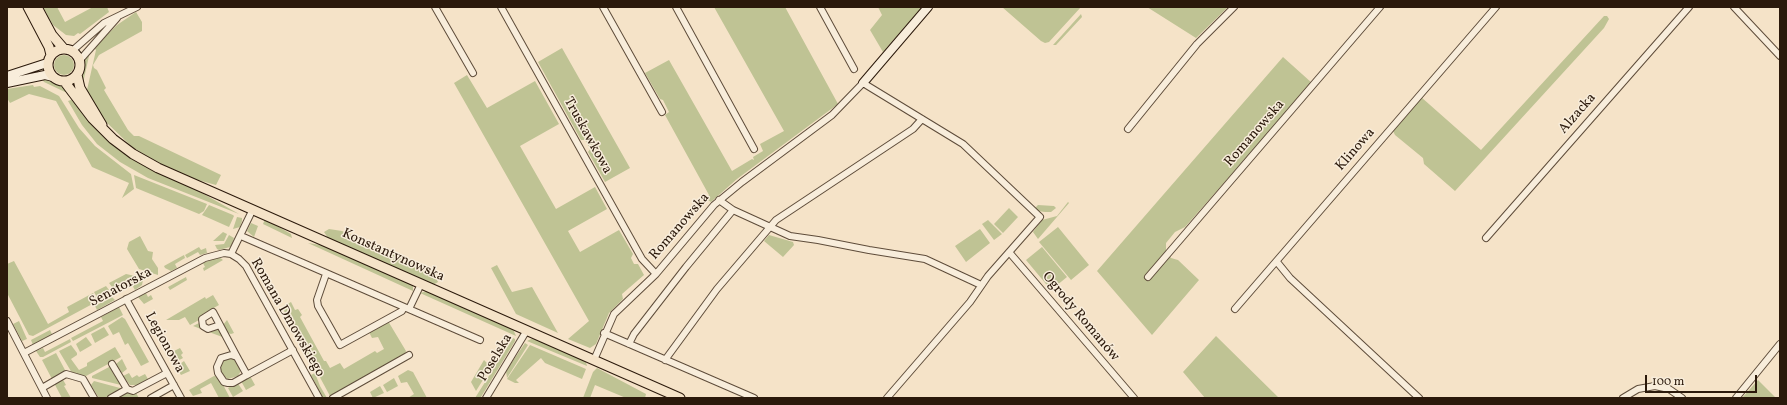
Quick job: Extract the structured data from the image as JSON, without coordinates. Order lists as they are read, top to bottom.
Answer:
{
  "streets": {
    "main road": ["Konstantynowska"],
    "street": [
      "Alzacka",
      "Romanowska",
      "Truskawkowa",
      "Klinowa",
      "Senatorska",
      "Ogrody Romanów",
      "Romana Dmowskiego",
      "Legionowa",
      "Poselska"
    ]
  },
  "crossings": [
    ["Romanowska", "Truskawkowa"],
    ["Romanowska", "Konstantynowska"],
    ["Konstantynowska", "Romana Dmowskiego"],
    ["Konstantynowska", "Poselska"],
    ["Senatorska", "Romana Dmowskiego"],
    ["Senatorska", "Legionowa"]
  ],
  "scale_bar": "100 m"
}
